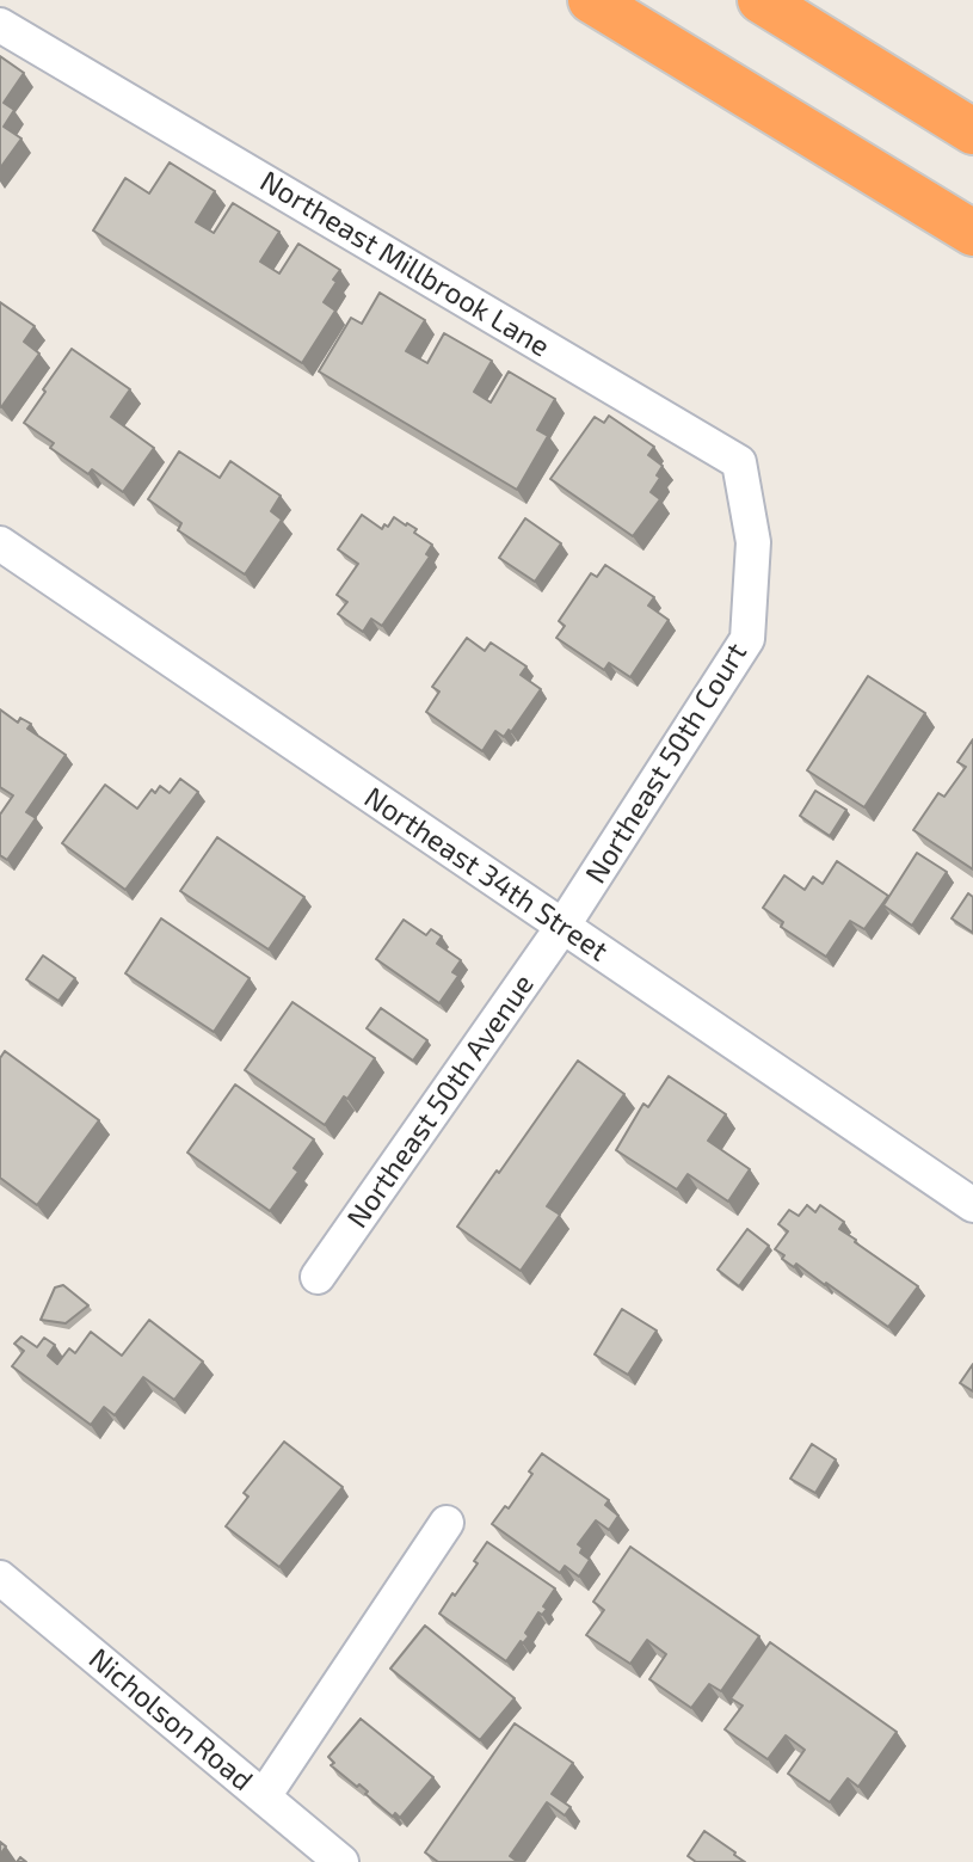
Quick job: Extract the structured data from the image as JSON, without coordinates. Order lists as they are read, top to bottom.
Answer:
{
  "streets": {
    "street": [
      "Northeast Millbrook Lane",
      "Northeast 50th Court",
      "Northeast 34th Street",
      "Northeast 50th Avenue",
      "Nicholson Road"
    ]
  },
  "crossings": [
    ["Northeast Millbrook Lane", "Northeast 50th Court"],
    ["Northeast 50th Court", "Northeast 34th Street"],
    ["Northeast 50th Court", "Northeast 50th Avenue"],
    ["Northeast 34th Street", "Northeast 50th Avenue"]
  ]
}
